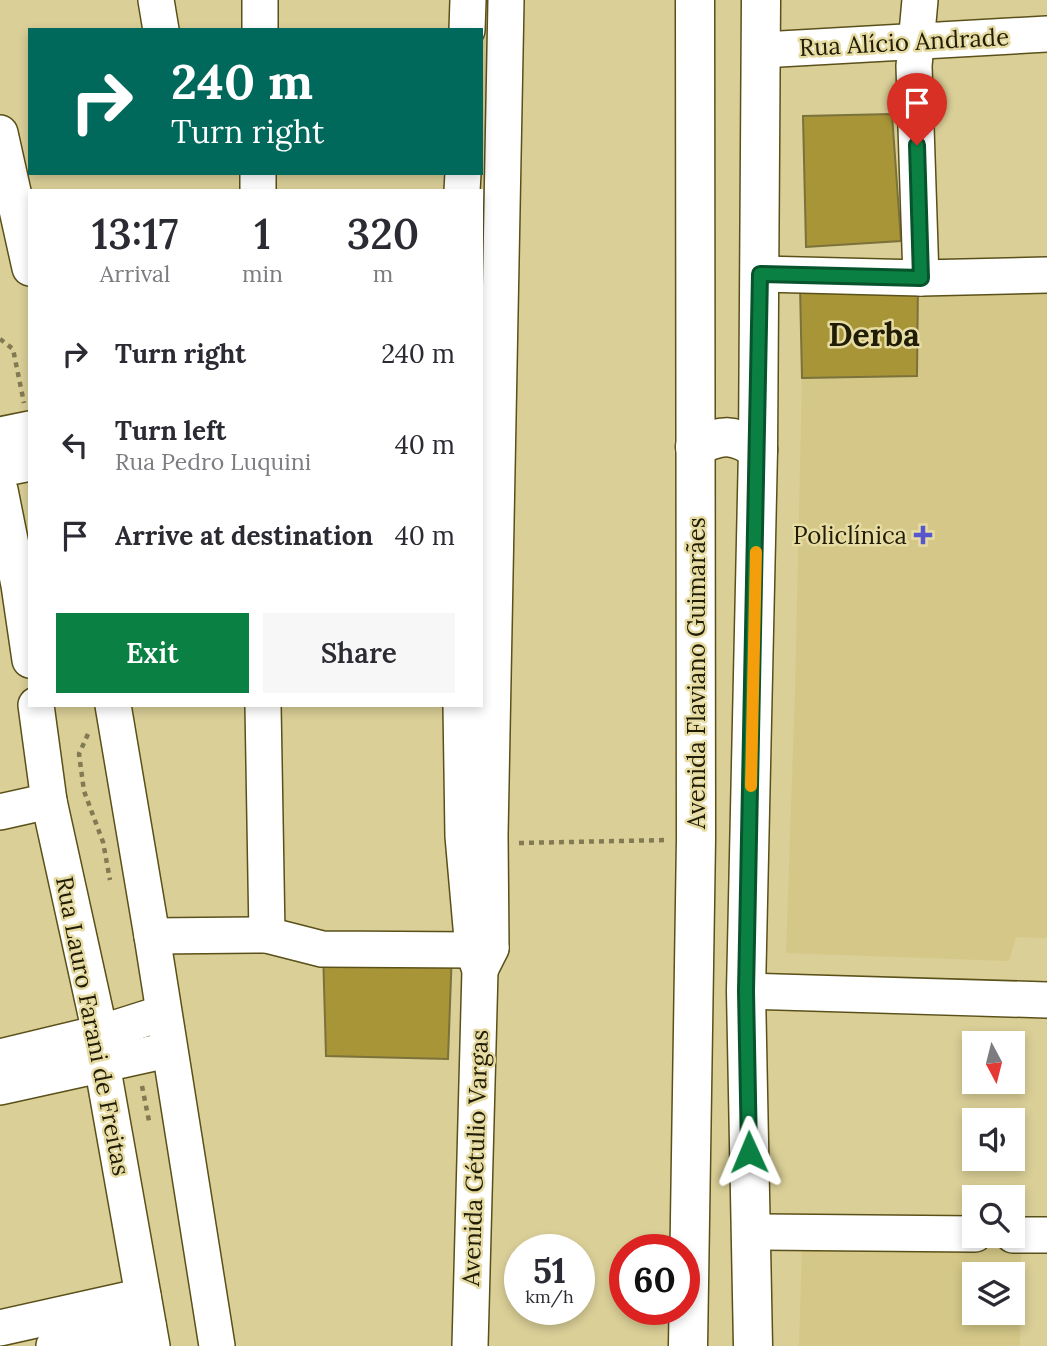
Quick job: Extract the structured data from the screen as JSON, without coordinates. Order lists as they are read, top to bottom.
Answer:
{
  "streets": {
    "main road": ["Avenida Flaviano Guimarães"],
    "street": ["Rua Alício Andrade", "Rua Lauro Farani de Freitas", "Avenida Gétulio Vargas"]
  },
  "districts": ["Derba"],
  "places": {
    "health": ["Policlínica"]
  },
  "north": "bottom",
  "page": {
    "turn": ["240 m", "Turn right"],
    "eta": [
      "13:17",
      "Arrival",
      "1",
      "min",
      "320",
      "m"
    ],
    "list": [
      {
        "name": "Turn right",
        "value": "240 m"
      },
      {
        "name": "Turn left",
        "note": "Rua Pedro Luquini",
        "value": "40 m"
      },
      {
        "name": "Arrive at destination",
        "value": "40 m"
      }
    ],
    "buttons": ["Exit", "Share"],
    "speed": "51 km/h",
    "limit": "60"
  }
}
